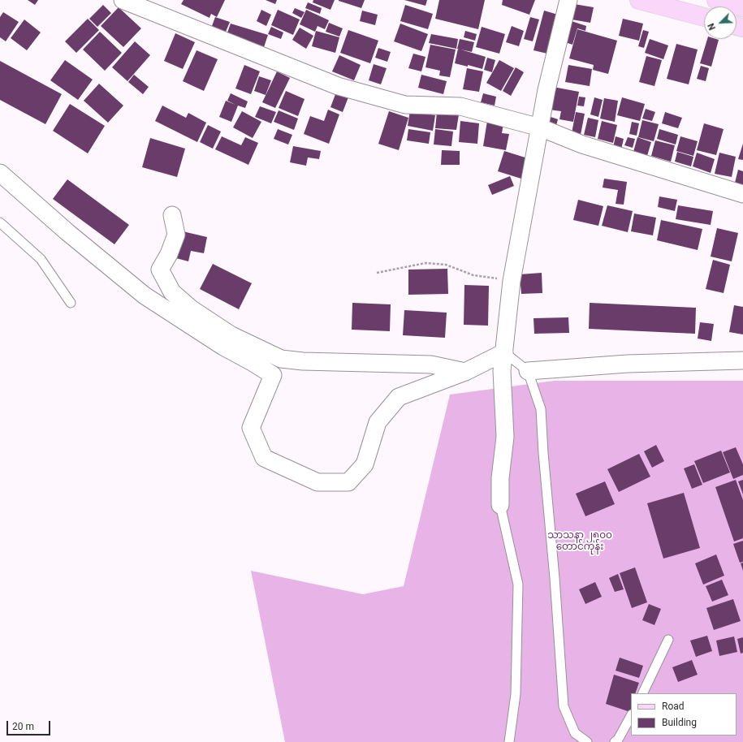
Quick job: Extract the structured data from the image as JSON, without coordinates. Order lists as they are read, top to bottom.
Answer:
{
  "parks": ["သာသနာ ၂၅၀၀ တောင်ကုန်း"],
  "legend": ["Road", "Building"],
  "scale_bar": "20 m",
  "north": "bottom left"
}
